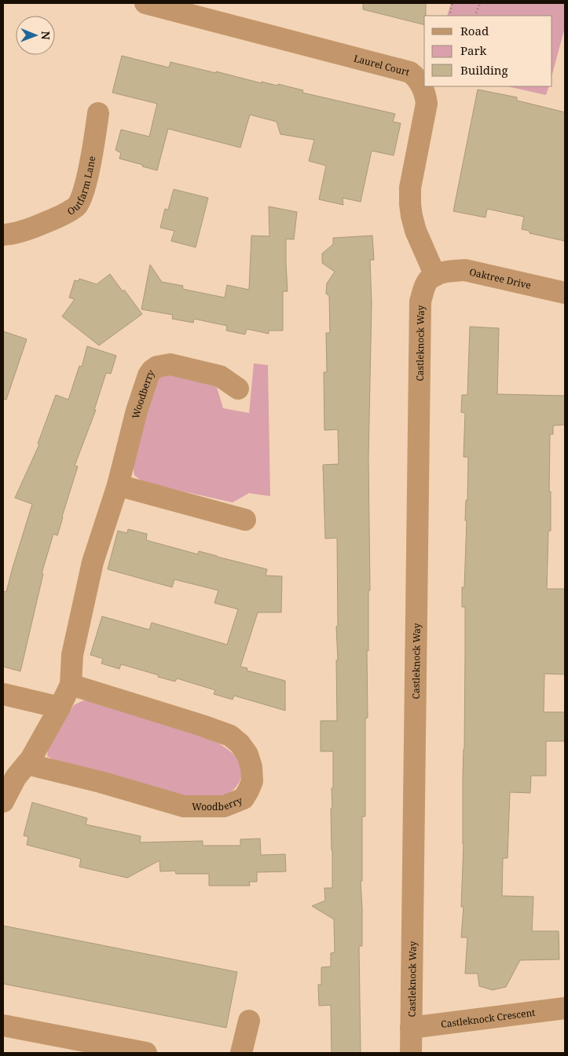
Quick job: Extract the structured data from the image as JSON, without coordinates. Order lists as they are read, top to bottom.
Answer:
{
  "streets": {
    "street": [
      "Laurel Court",
      "Outfarm Lane",
      "Oaktree Drive",
      "Castleknock Way",
      "Woodberry",
      "Castleknock Crescent"
    ]
  },
  "crossings": [
    ["Laurel Court", "Oaktree Drive"],
    ["Laurel Court", "Castleknock Way"],
    ["Oaktree Drive", "Castleknock Way"],
    ["Castleknock Way", "Castleknock Crescent"]
  ],
  "legend": ["Road", "Park", "Building"],
  "north": "right"
}
